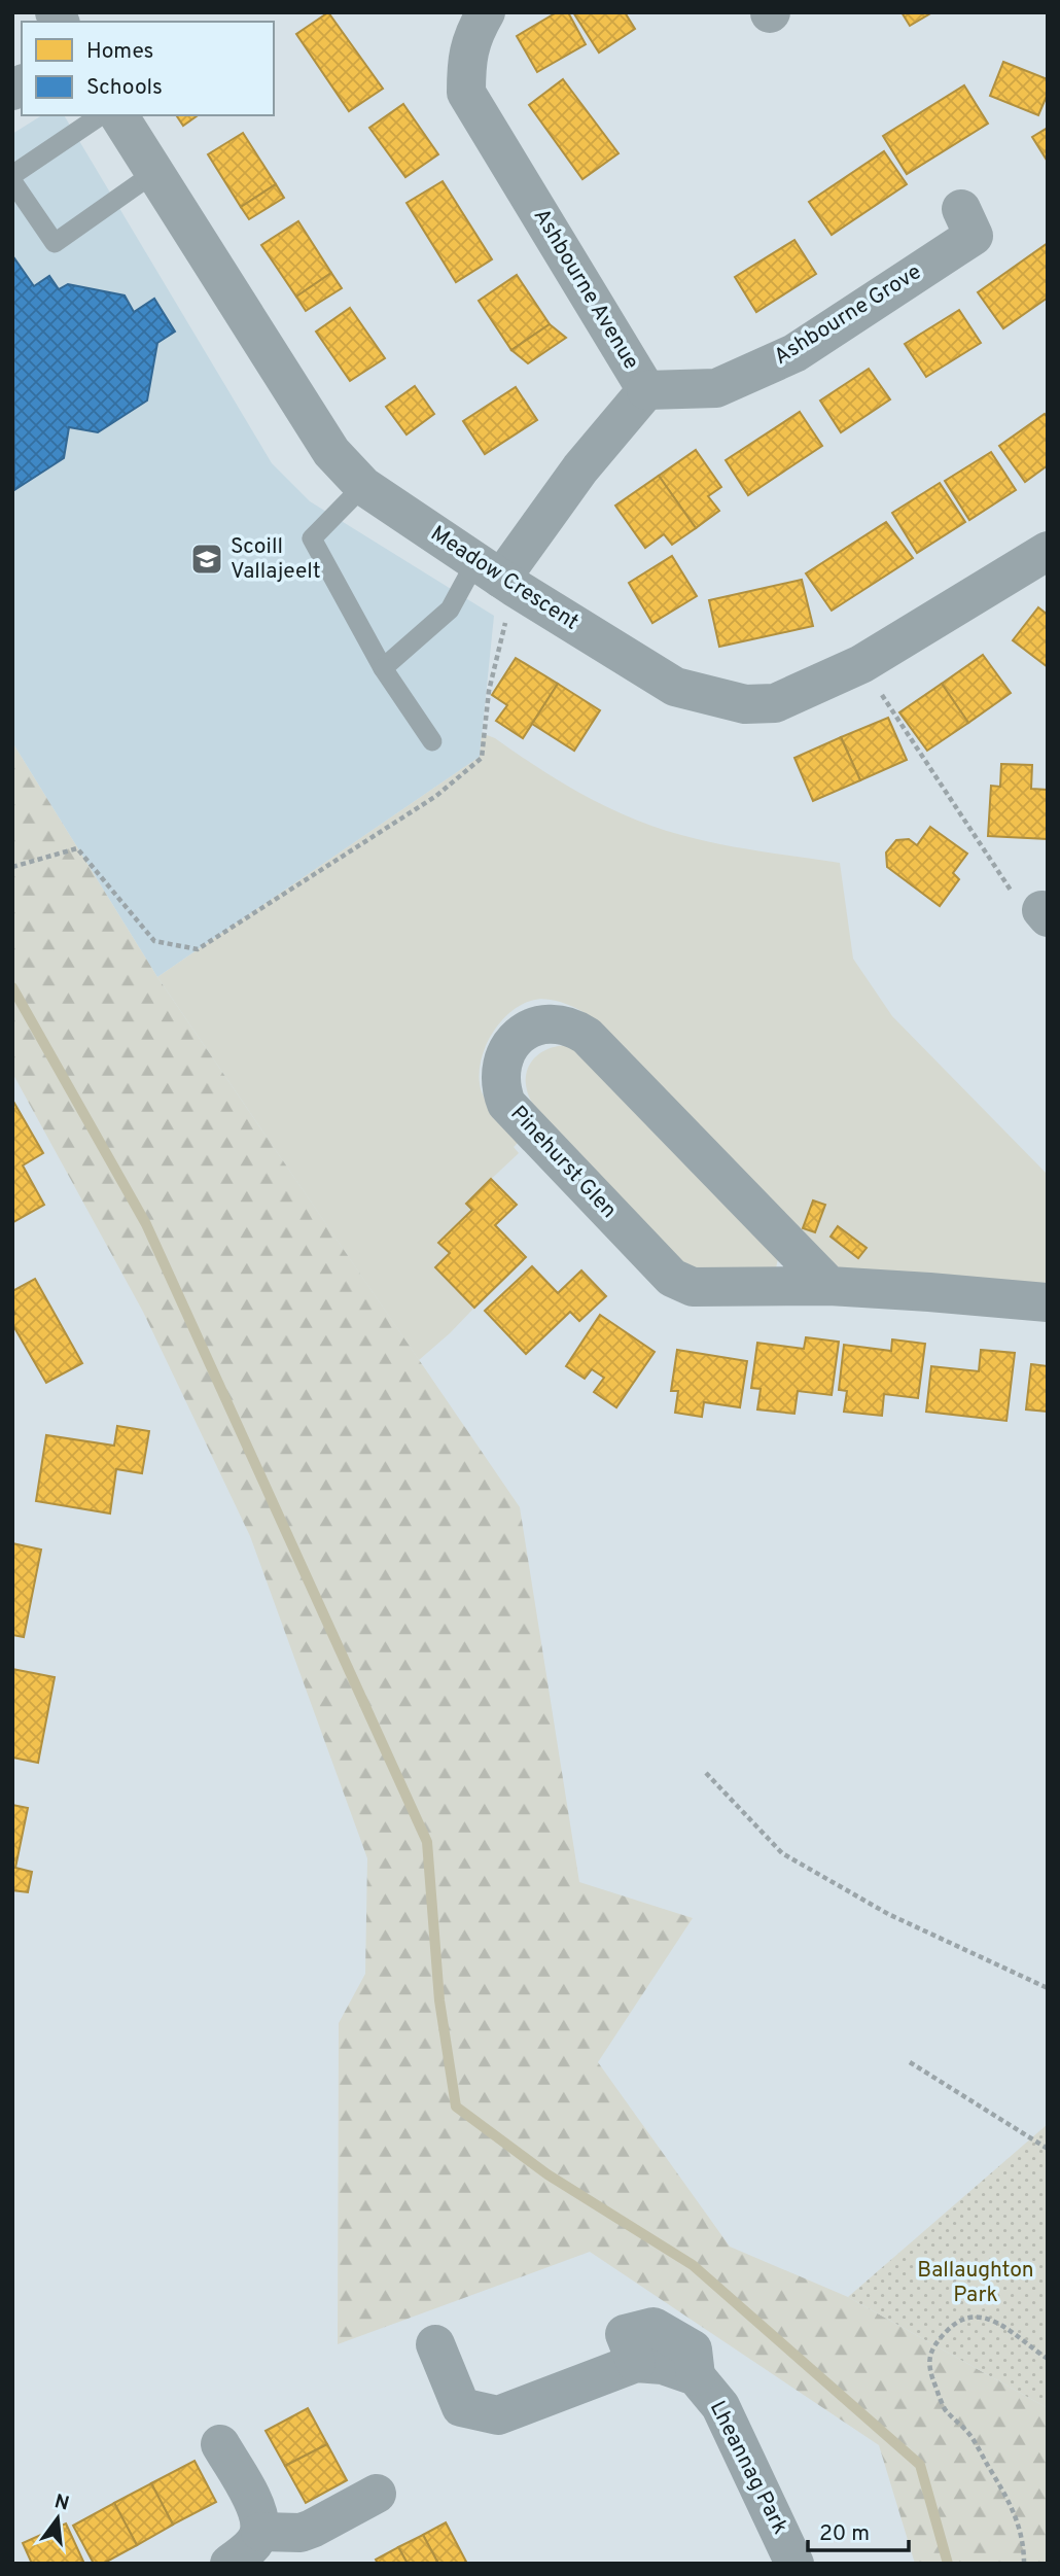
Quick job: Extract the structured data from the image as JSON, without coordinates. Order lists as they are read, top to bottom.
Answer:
{
  "streets": {
    "street": [
      "Ashbourne Avenue",
      "Ashbourne Grove",
      "Meadow Crescent",
      "Pinehurst Glen",
      "Lheannag Park"
    ]
  },
  "crossings": [
    ["Ashbourne Avenue", "Ashbourne Grove"],
    ["Ashbourne Avenue", "Meadow Crescent"]
  ],
  "parks": ["Ballaughton Park"],
  "places": {
    "school or university": ["Scoill Vallajeelt"]
  },
  "legend": ["Homes", "Schools"],
  "scale_bar": "20 m",
  "north": "top"
}
